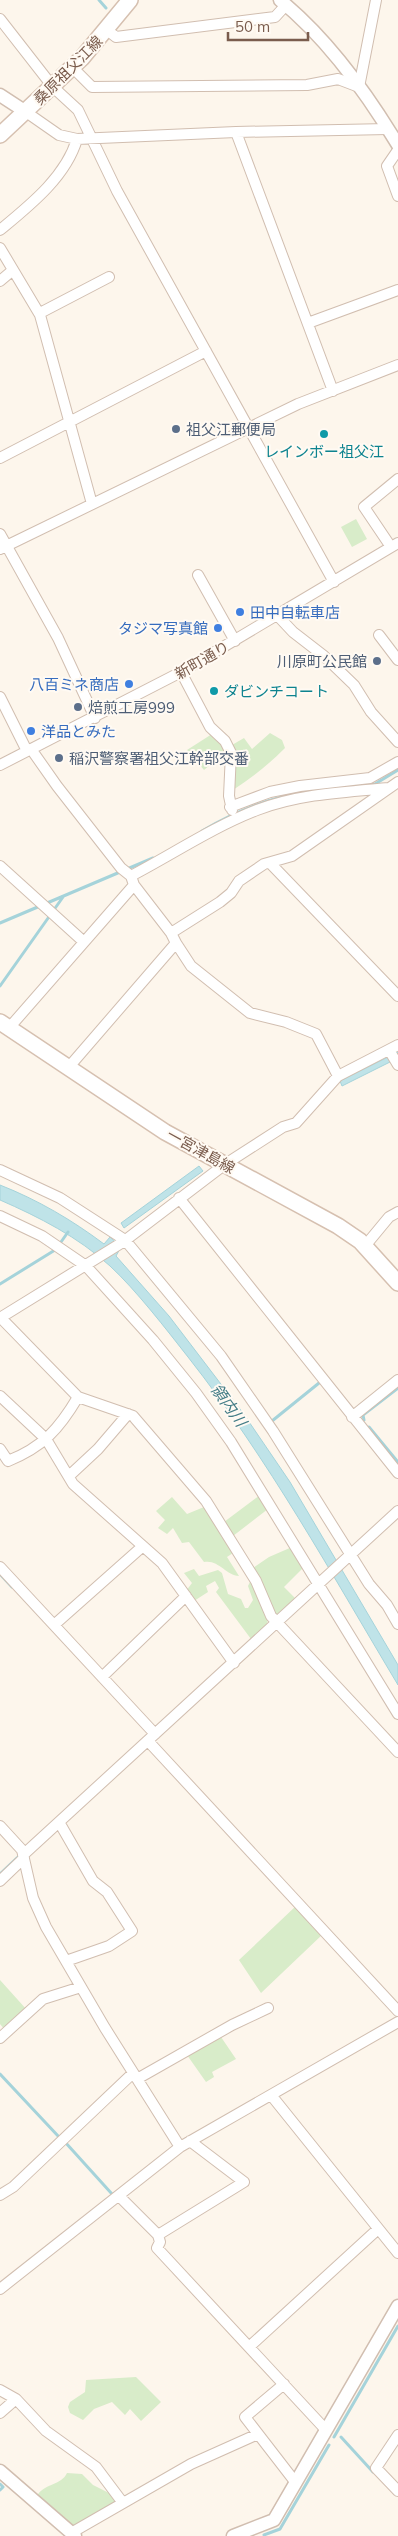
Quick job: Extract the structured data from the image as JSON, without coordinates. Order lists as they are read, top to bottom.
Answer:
{
  "streets": {
    "main road": ["桑原祖父江線", "一宮津島線"],
    "street": ["新町通り"]
  },
  "water": ["領内川"],
  "places": [
    "祖父江郵便局",
    "レインボー祖父江",
    "田中自転車店",
    "タジマ写真館",
    "川原町公民館",
    "八百ミネ商店",
    "ダビンチコート",
    "焙煎工房999",
    "洋品とみた",
    "稲沢警察署祖父江幹部交番"
  ],
  "scale_bar": "50 m"
}
